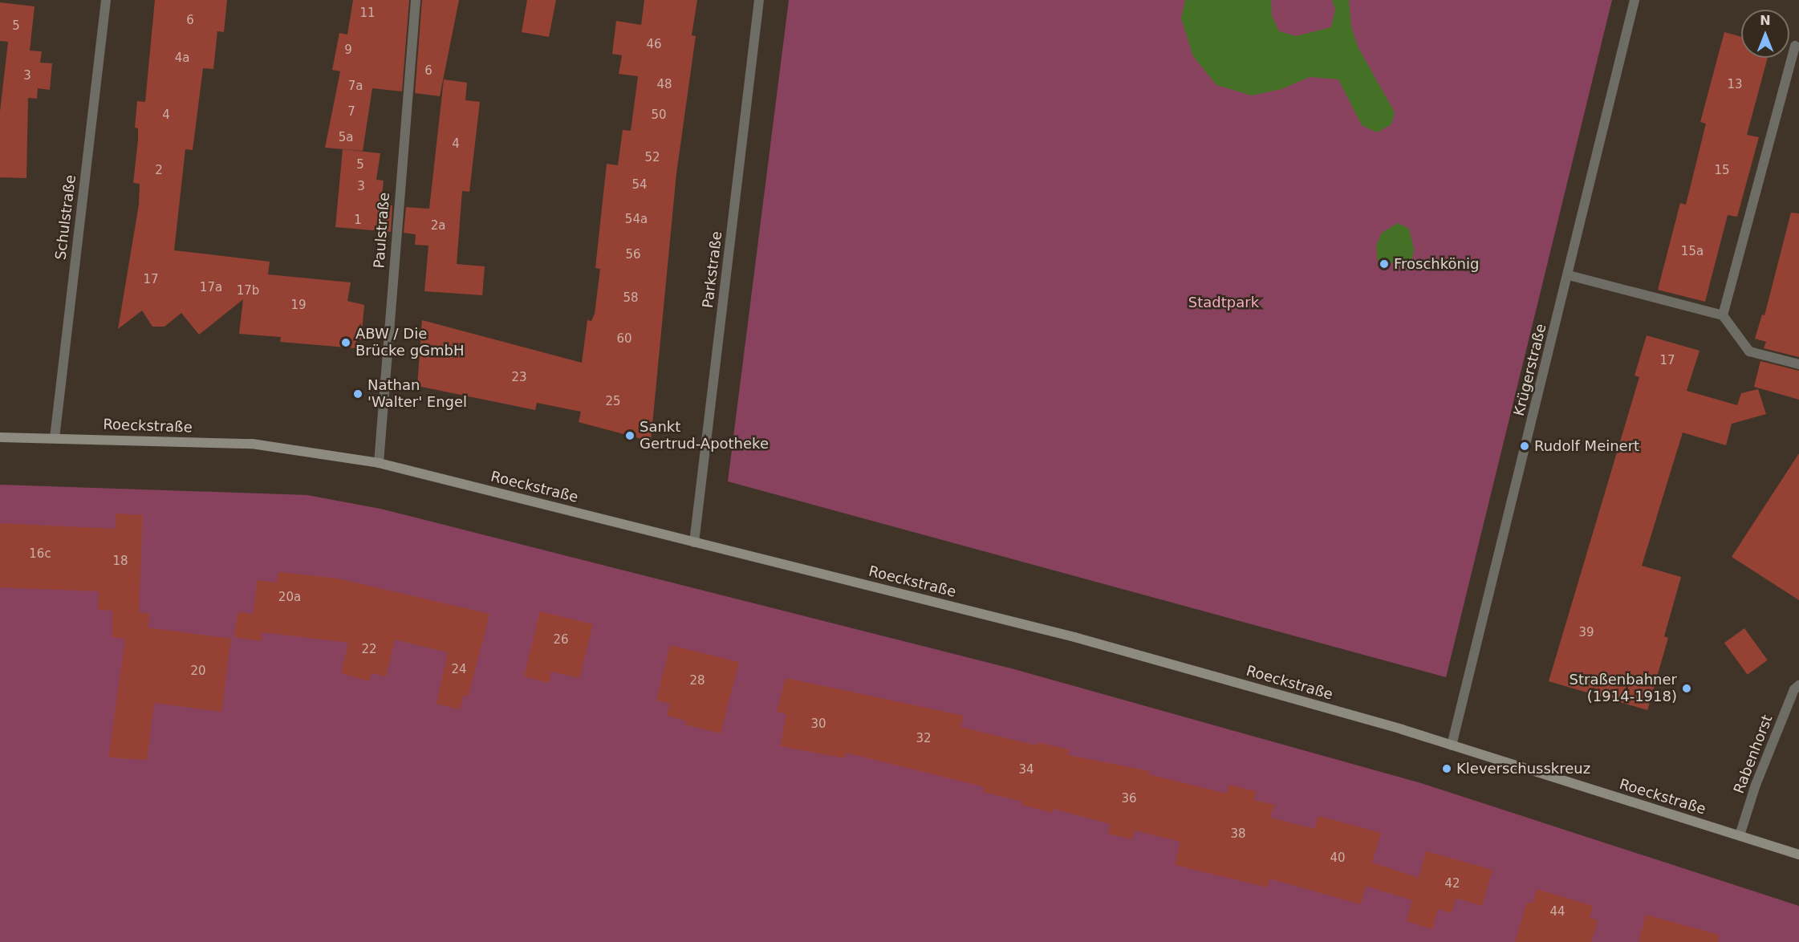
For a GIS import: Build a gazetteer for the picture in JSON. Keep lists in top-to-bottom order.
{
  "streets": {
    "main road": ["Roeckstraße"],
    "street": [
      "Schulstraße",
      "Paulstraße",
      "Parkstraße",
      "Krügerstraße",
      "Rabenhorst"
    ]
  },
  "crossings": [
    ["Schulstraße", "Roeckstraße"],
    ["Paulstraße", "Roeckstraße"],
    ["Parkstraße", "Roeckstraße"],
    ["Krügerstraße", "Roeckstraße"],
    ["Roeckstraße", "Rabenhorst"]
  ],
  "parks": ["Stadtpark"],
  "places": [
    "Froschkönig",
    "ABW / Die Brücke gGmbH",
    "Nathan 'Walter' Engel",
    "Sankt Gertrud-Apotheke",
    "Rudolf Meinert",
    "Straßenbahner (1914-1918)",
    "Kleverschusskreuz"
  ],
  "house_numbers": [
    "11",
    "6",
    "5",
    "46",
    "9",
    "4a",
    "6",
    "3",
    "48",
    "13",
    "7a",
    "7",
    "4",
    "50",
    "5a",
    "4",
    "52",
    "5",
    "2",
    "15",
    "54",
    "3",
    "54a",
    "1",
    "2a",
    "15a",
    "56",
    "17",
    "17a",
    "17b",
    "58",
    "19",
    "60",
    "17",
    "23",
    "25",
    "16c",
    "18",
    "20a",
    "39",
    "26",
    "22",
    "24",
    "20",
    "28",
    "30",
    "32",
    "34",
    "36",
    "38",
    "40",
    "42",
    "44"
  ],
  "north": "top"
}
